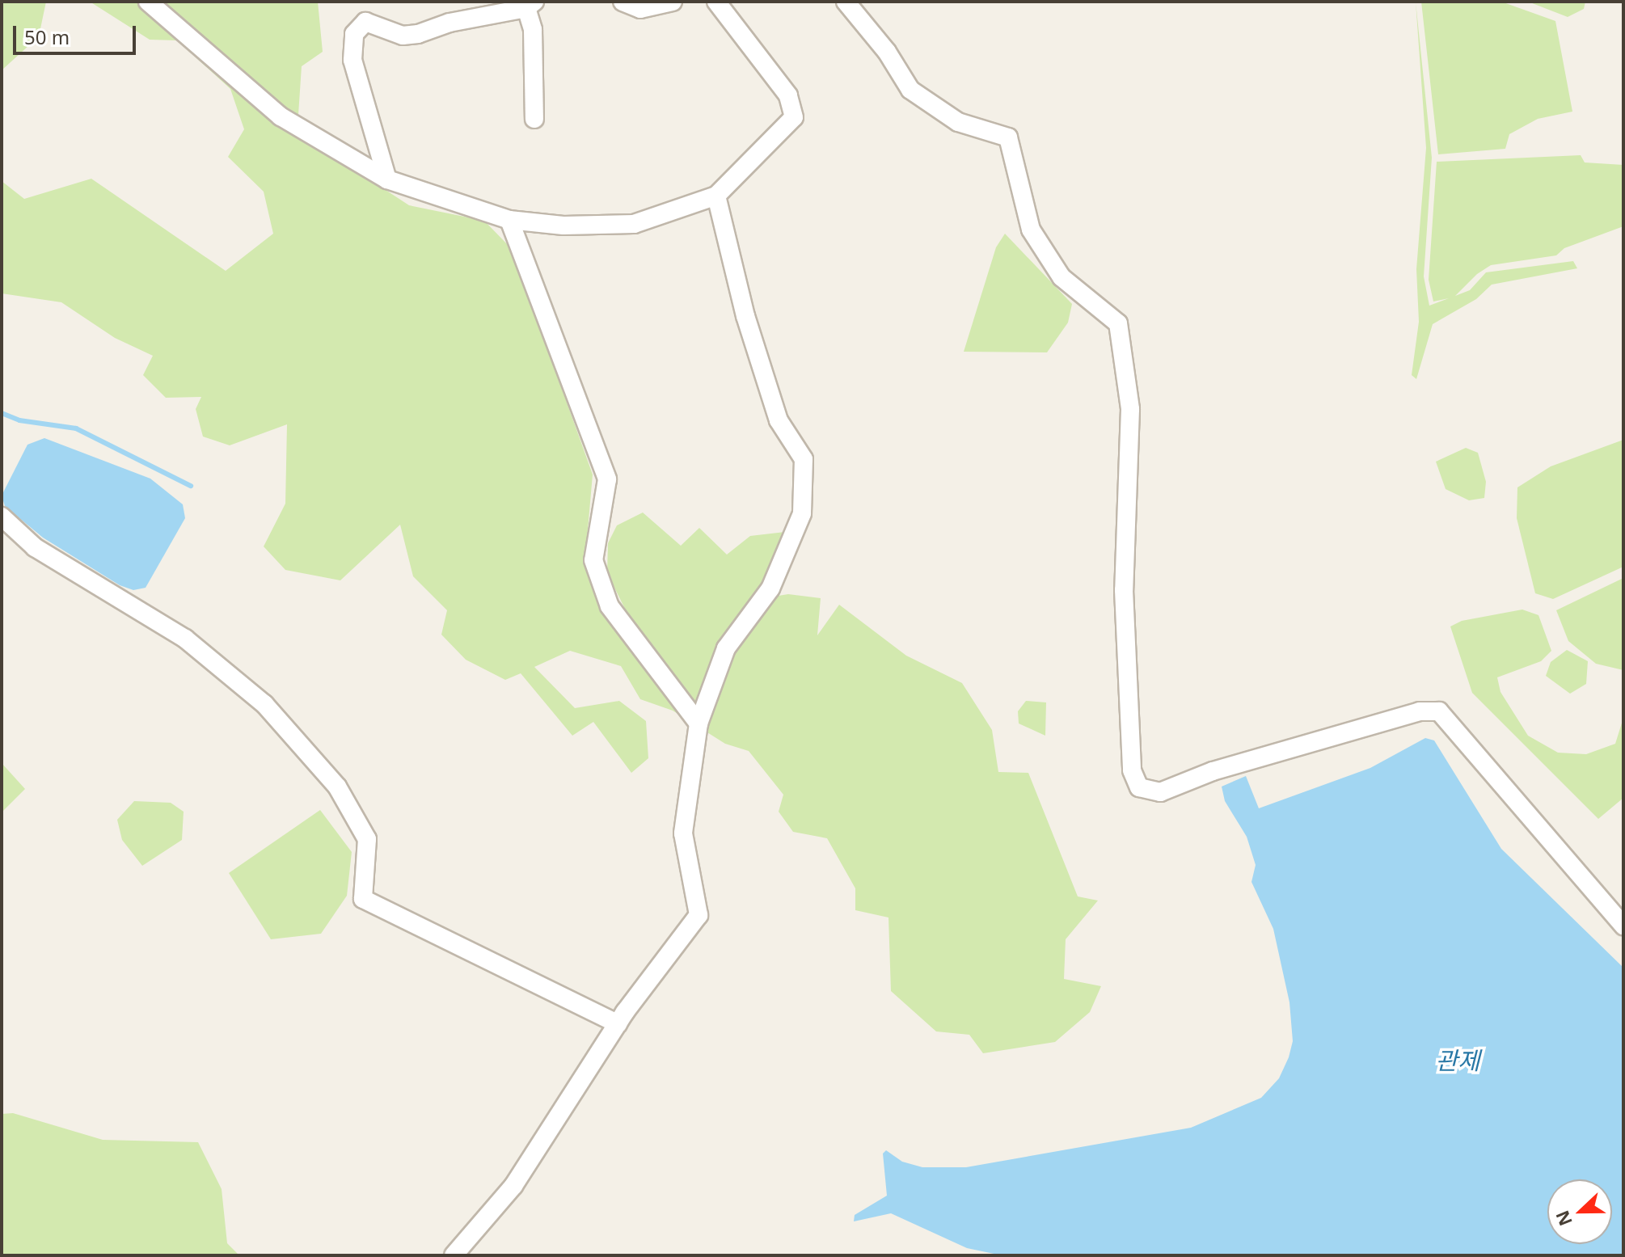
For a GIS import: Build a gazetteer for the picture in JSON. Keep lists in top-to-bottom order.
{
  "water": ["관제"],
  "scale_bar": "50 m",
  "north": "left"
}
